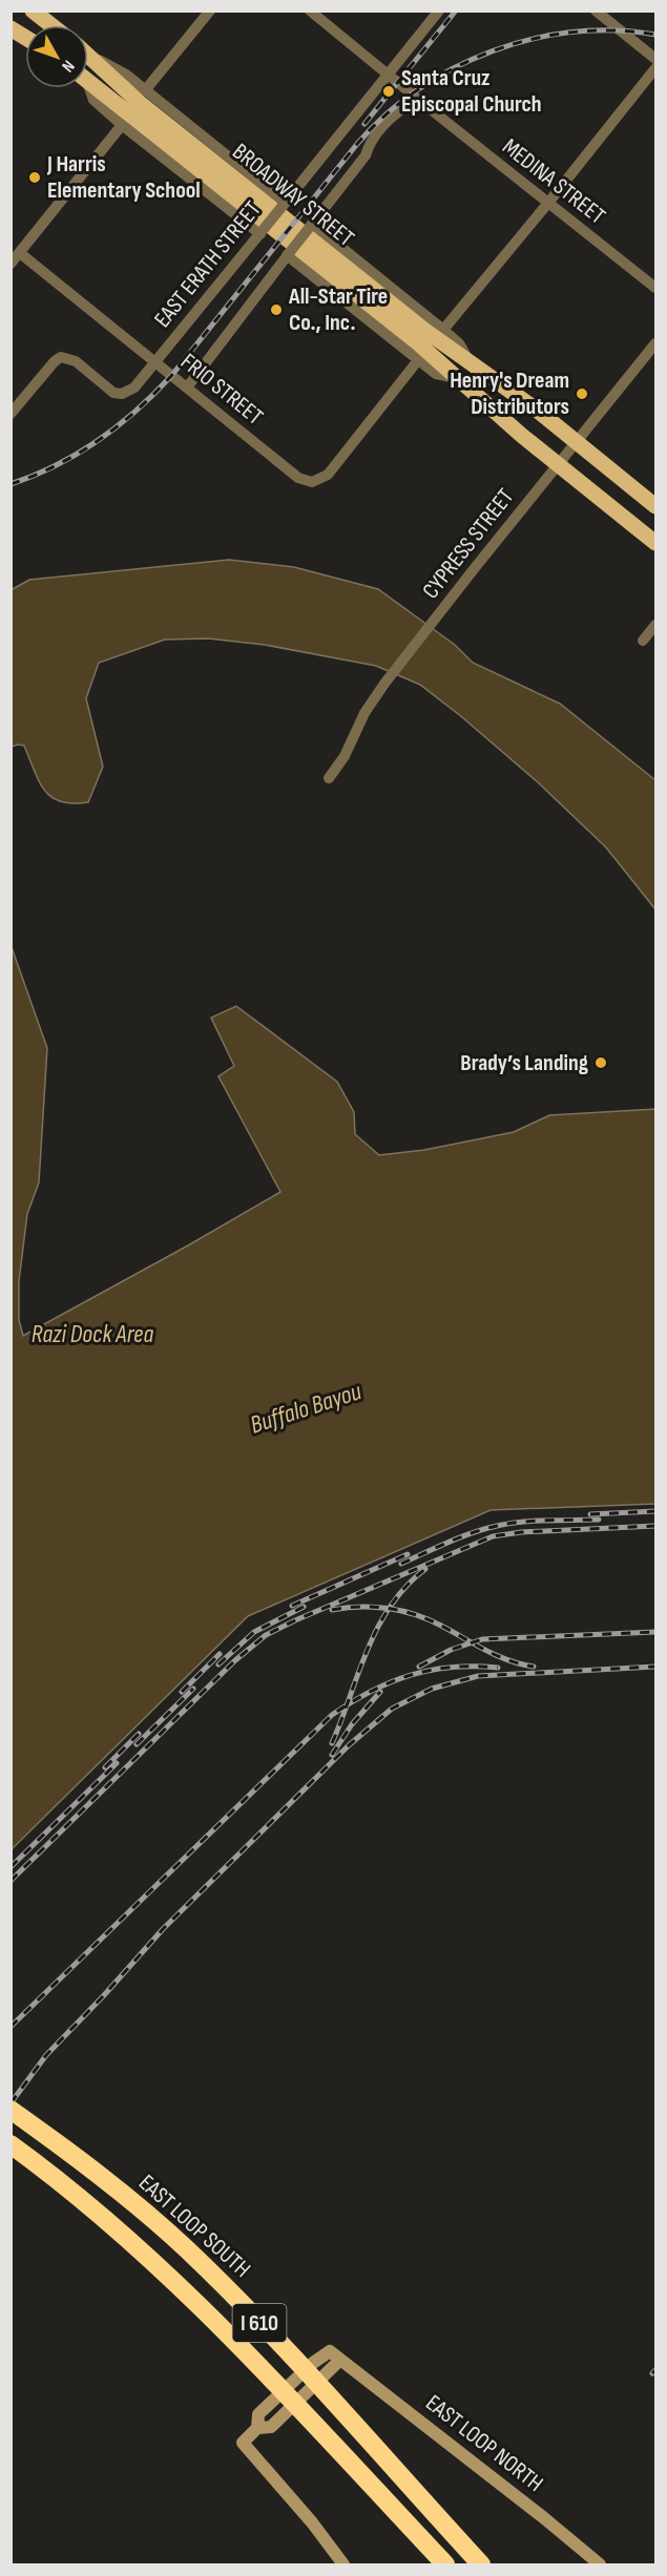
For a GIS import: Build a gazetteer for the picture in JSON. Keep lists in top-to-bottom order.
{
  "streets": {
    "highway": ["EAST LOOP SOUTH", "I 610"],
    "main road": ["BROADWAY STREET", "EAST LOOP NORTH"],
    "street": [
      "MEDINA STREET",
      "EAST ERATH STREET",
      "FRIO STREET",
      "CYPRESS STREET"
    ]
  },
  "crossings": [
    ["MEDINA STREET", "EAST ERATH STREET"],
    ["BROADWAY STREET", "EAST ERATH STREET"],
    ["BROADWAY STREET", "FRIO STREET"],
    ["BROADWAY STREET", "CYPRESS STREET"],
    ["EAST ERATH STREET", "FRIO STREET"]
  ],
  "water": ["Razi Dock Area", "Buffalo Bayou"],
  "places": [
    "Santa Cruz Episcopal Church",
    "J Harris Elementary School",
    "All-Star Tire Co., Inc.",
    "Henry's Dream Distributors",
    "Brady’s Landing"
  ],
  "north": "bottom right"
}
